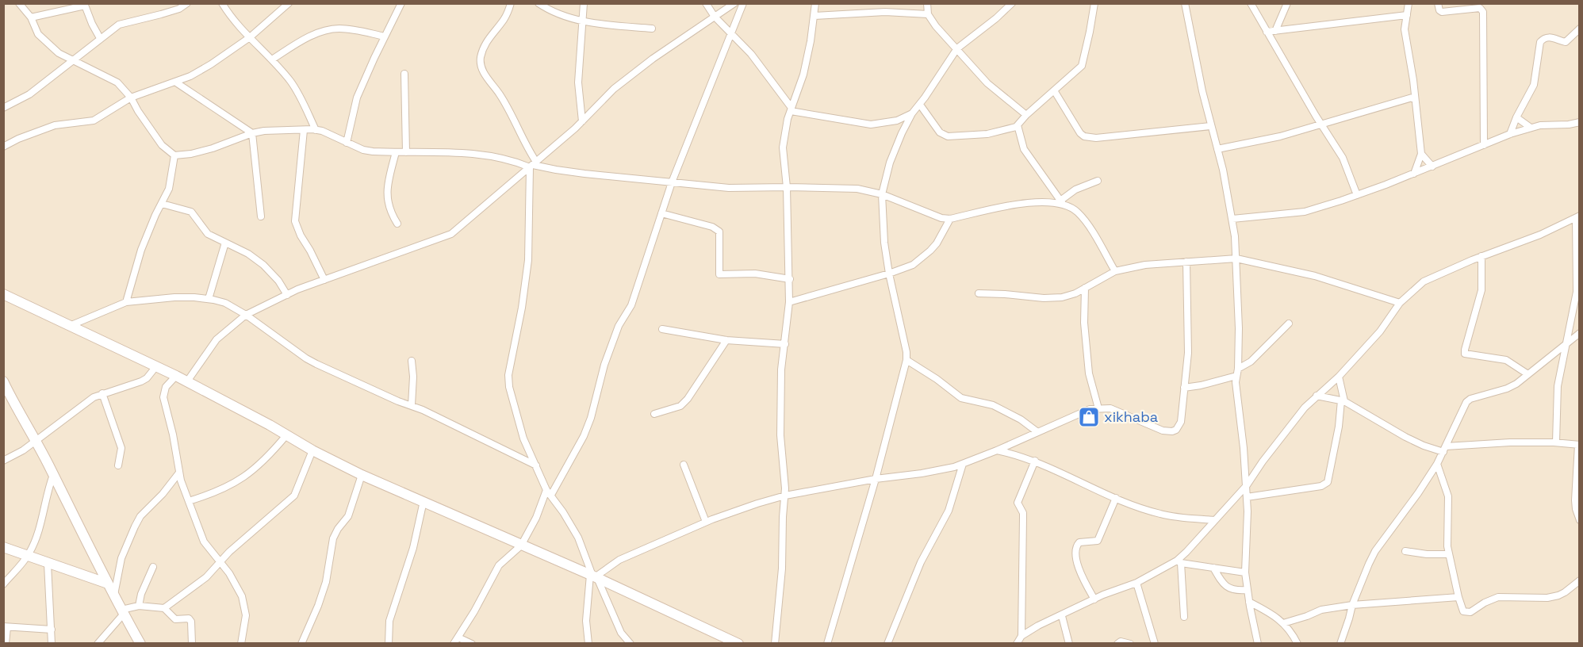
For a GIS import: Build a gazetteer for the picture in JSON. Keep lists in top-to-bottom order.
{
  "places": {
    "shop": ["xikhaba"]
  }
}
